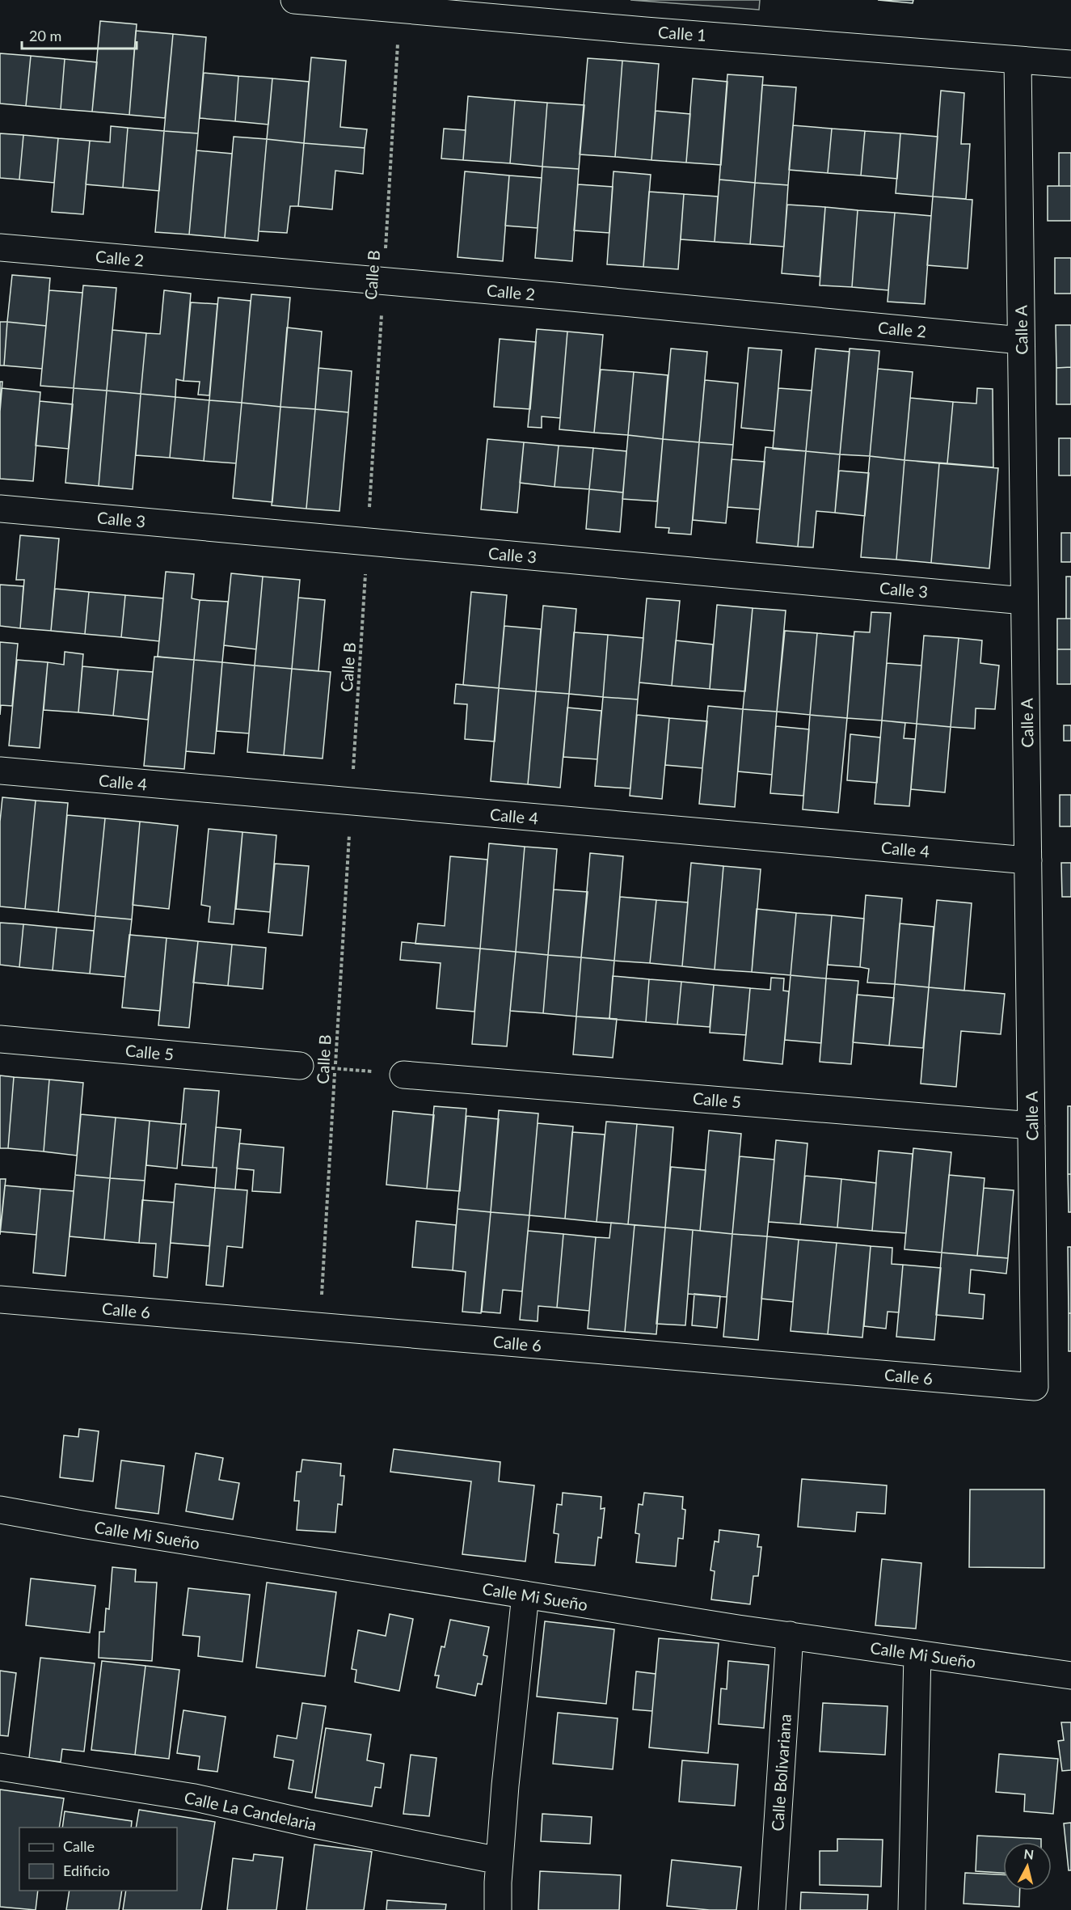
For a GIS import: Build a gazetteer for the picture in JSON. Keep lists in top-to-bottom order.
{
  "streets": {
    "street": [
      "Calle 1",
      "Calle 2",
      "Calle A",
      "Calle 3",
      "Calle 4",
      "Calle 5",
      "Calle 6",
      "Calle Mi Sueño",
      "Calle Bolivariana",
      "Calle La Candelaria"
    ],
    "path": ["Calle B"]
  },
  "crossings": [
    ["Calle 1", "Calle B"],
    ["Calle 1", "Calle A"],
    ["Calle 2", "Calle B"],
    ["Calle 2", "Calle A"],
    ["Calle B", "Calle 3"],
    ["Calle B", "Calle 4"],
    ["Calle B", "Calle 6"],
    ["Calle A", "Calle 3"],
    ["Calle A", "Calle 4"],
    ["Calle A", "Calle 5"],
    ["Calle A", "Calle 6"],
    ["Calle Mi Sueño", "Calle Bolivariana"]
  ],
  "legend": ["Calle", "Edificio"],
  "scale_bar": "20 m",
  "north": "top"
}
